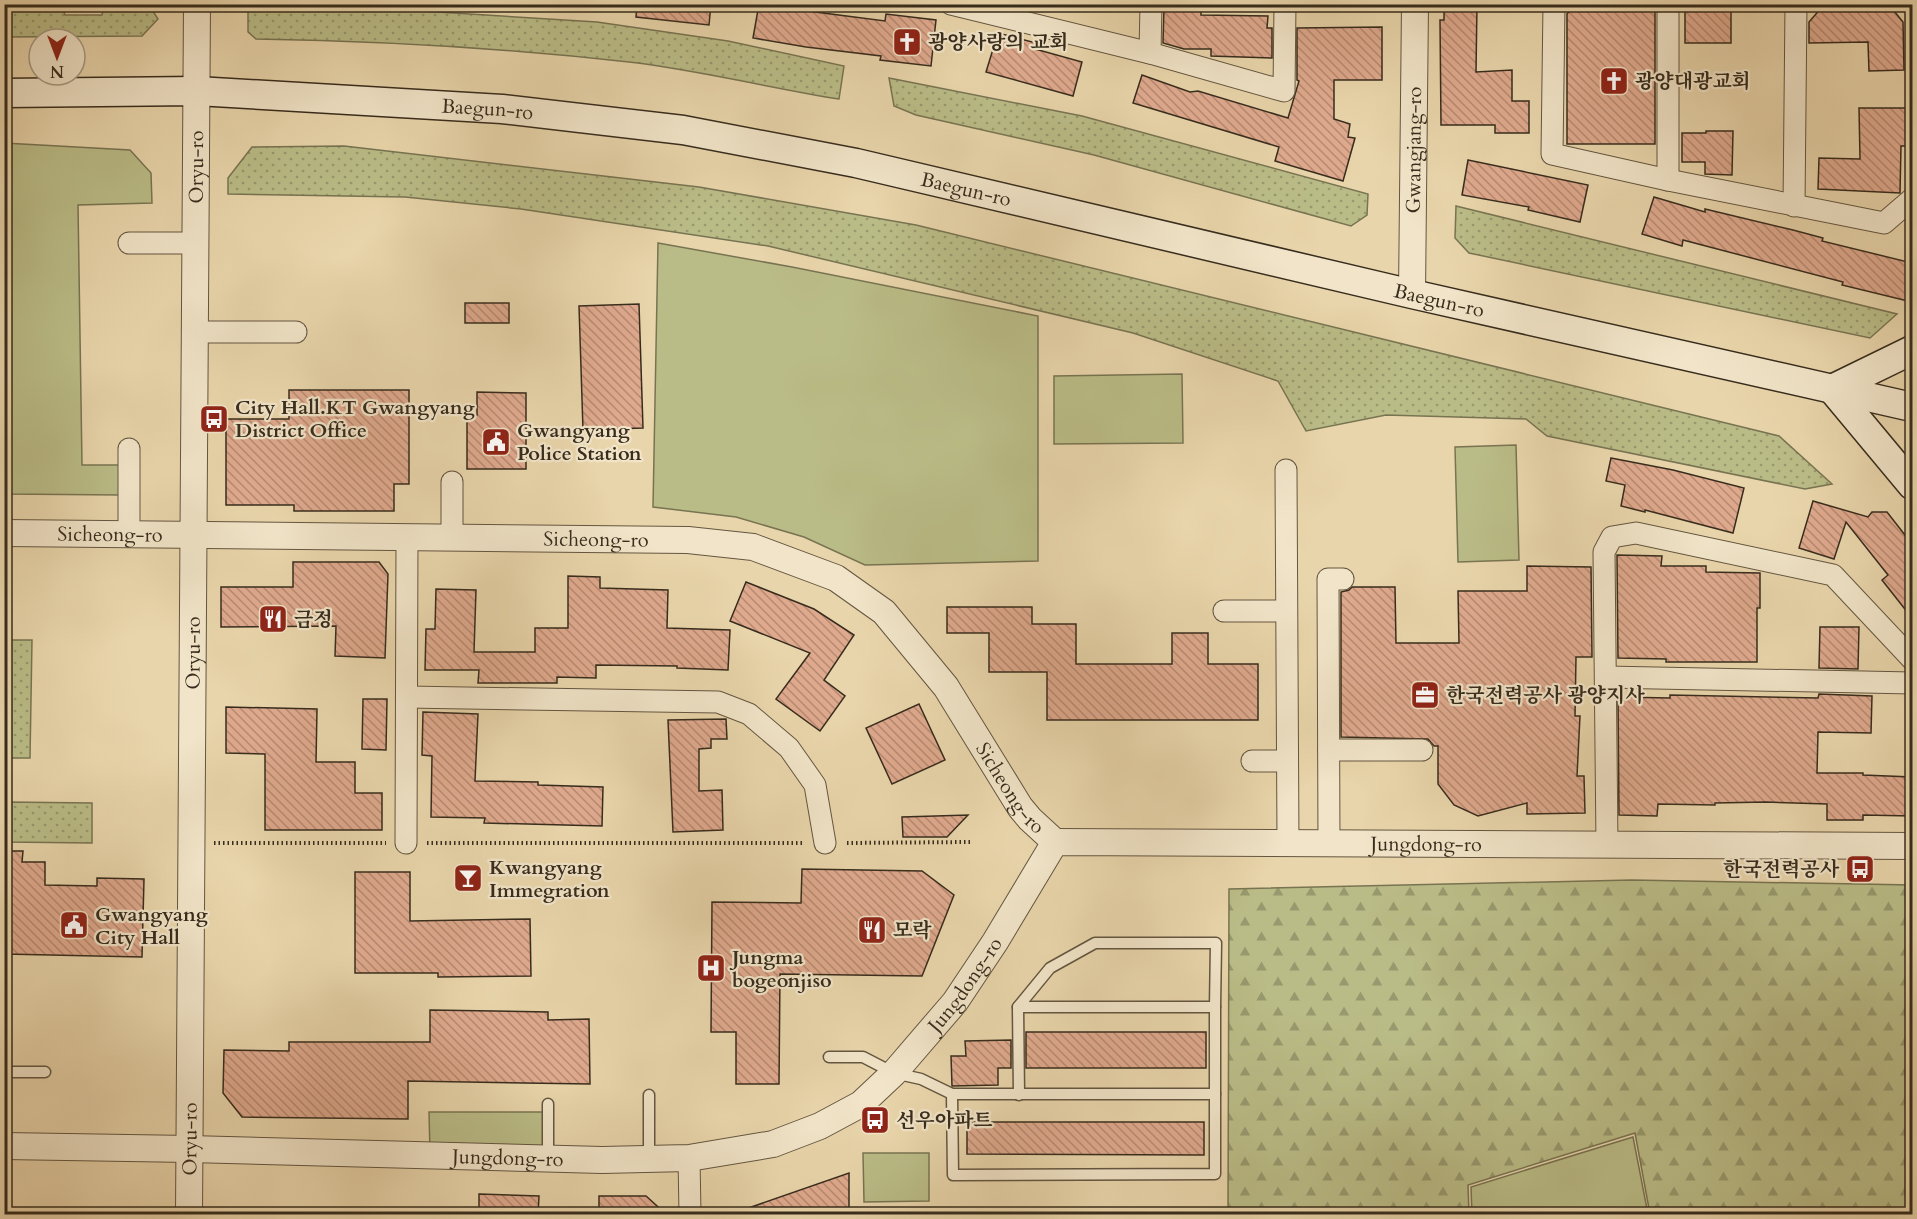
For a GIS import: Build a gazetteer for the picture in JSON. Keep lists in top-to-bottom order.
{
  "streets": {
    "main road": ["Baegun-ro"],
    "street": [
      "Gwangjang-ro",
      "Oryu-ro",
      "Sicheong-ro",
      "Jungdong-ro"
    ]
  },
  "crossings": [
    ["Baegun-ro", "Gwangjang-ro"],
    ["Baegun-ro", "Oryu-ro"],
    ["Oryu-ro", "Sicheong-ro"],
    ["Oryu-ro", "Jungdong-ro"],
    ["Sicheong-ro", "Jungdong-ro"]
  ],
  "places": {
    "church": ["광양사랑의 교회", "광양대광교회"],
    "bus stop": ["City Hall.KT Gwangyang District Office", "한국전력공사", "선우아파트"],
    "public building": ["Gwangyang Police Station", "Gwangyang City Hall"],
    "restaurant": ["금정", "모락"],
    "office": ["한국전력공사 광양지사"],
    "bar": ["Kwangyang Immegration"],
    "hospital": ["Jungma bogeonjiso"]
  },
  "north": "bottom"
}
